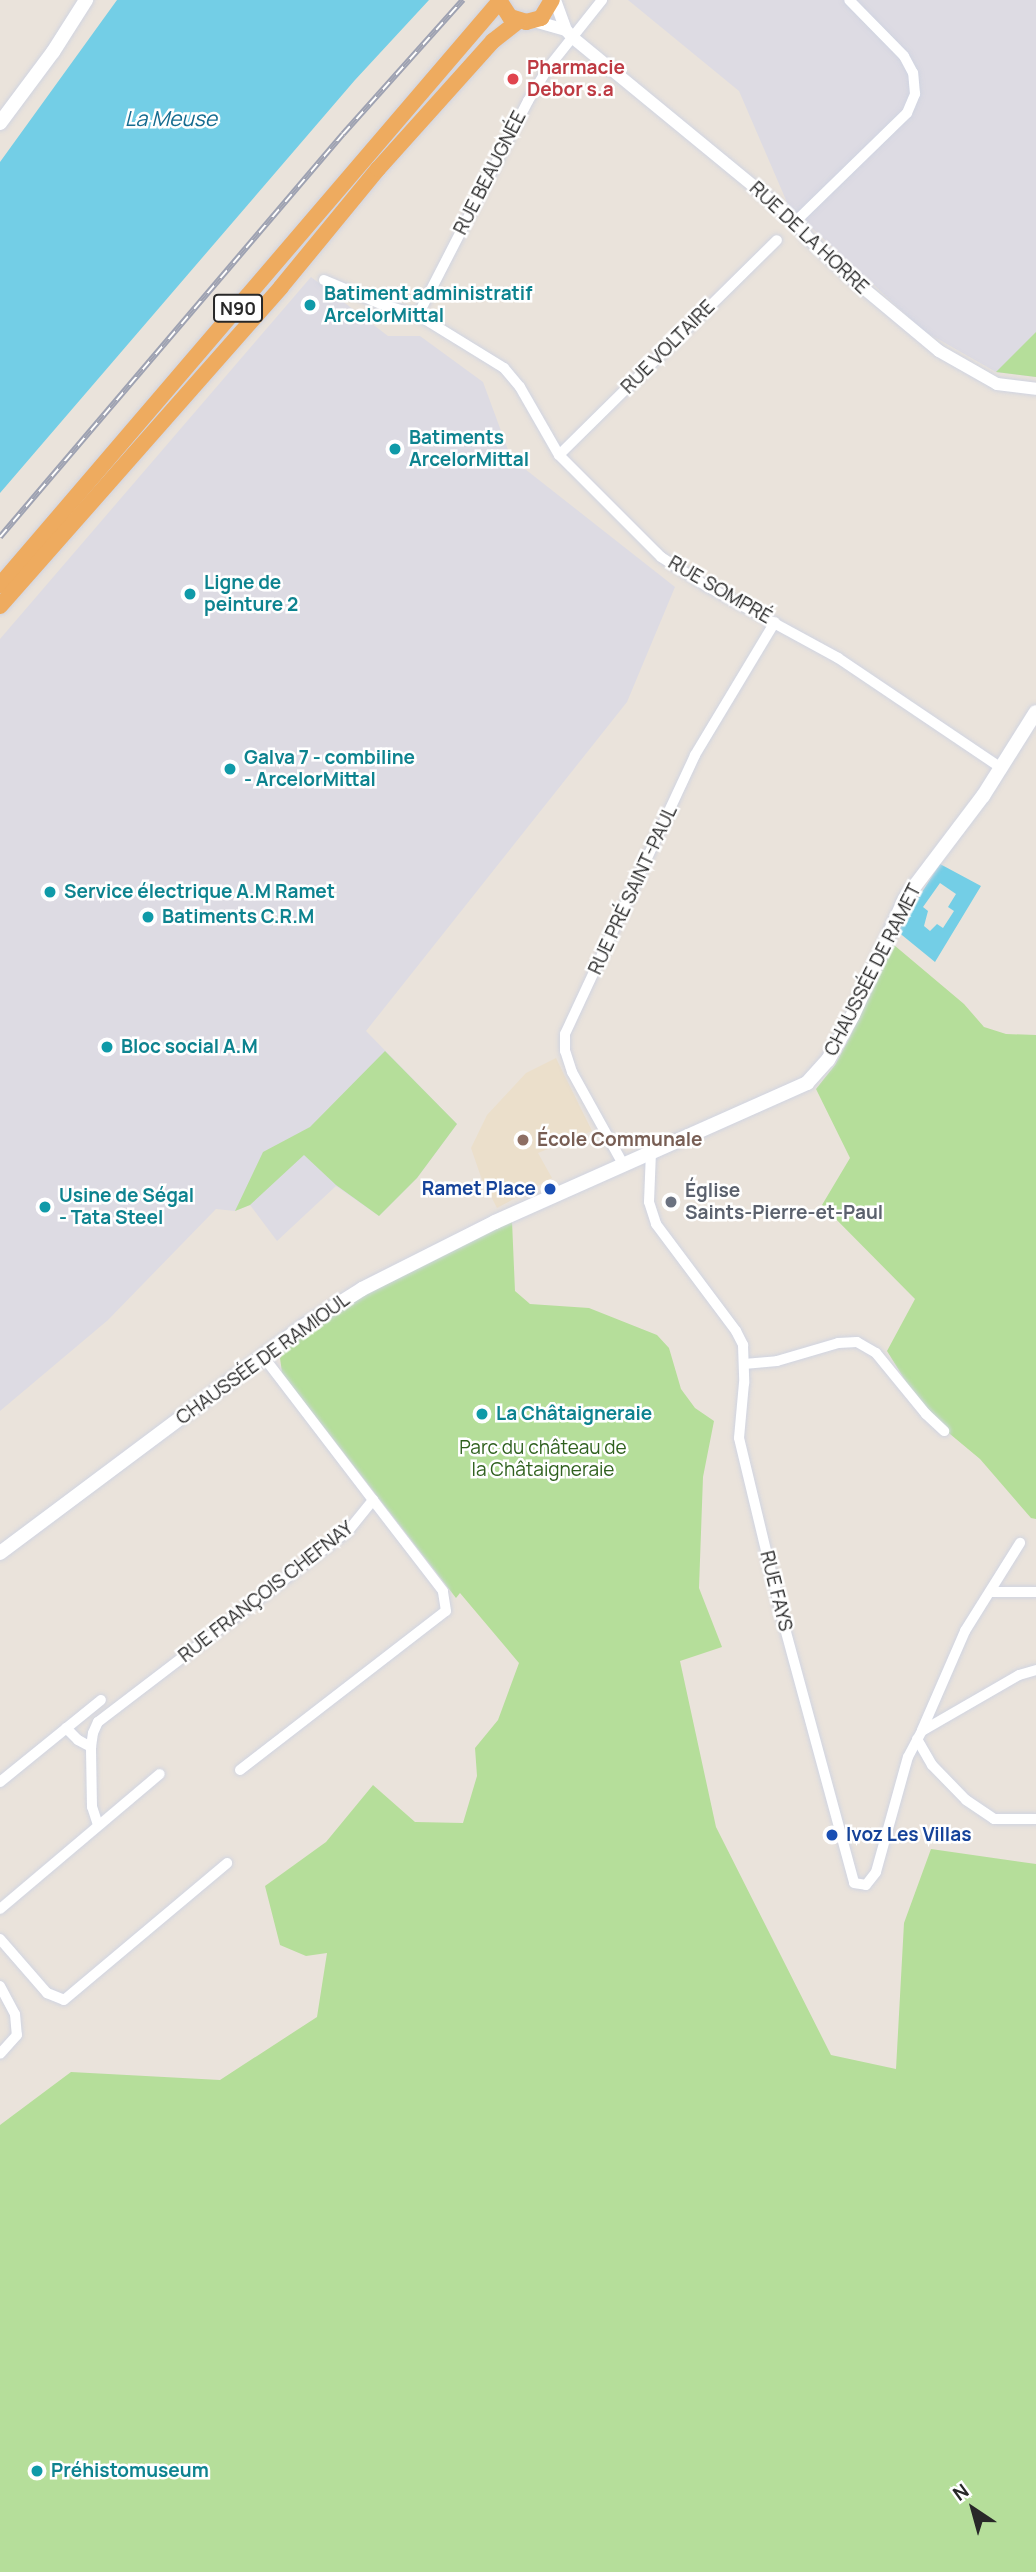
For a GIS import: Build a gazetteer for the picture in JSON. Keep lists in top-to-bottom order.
{
  "streets": {
    "highway": ["N90"],
    "main road": ["CHAUSSÉE DE RAMET", "CHAUSSÉE DE RAMIOUL"],
    "street": [
      "RUE BEAUGNÉE",
      "RUE DE LA HORRE",
      "RUE VOLTAIRE",
      "RUE SOMPRÉ",
      "RUE PRÉ SAINT-PAUL",
      "RUE FAYS",
      "RUE FRANÇOIS CHEFNAY"
    ]
  },
  "crossings": [
    ["RUE BEAUGNÉE", "RUE DE LA HORRE"],
    ["RUE BEAUGNÉE", "RUE SOMPRÉ"],
    ["RUE VOLTAIRE", "RUE SOMPRÉ"],
    ["RUE SOMPRÉ", "RUE PRÉ SAINT-PAUL"],
    ["RUE SOMPRÉ", "CHAUSSÉE DE RAMET"],
    ["RUE PRÉ SAINT-PAUL", "CHAUSSÉE DE RAMIOUL"],
    ["CHAUSSÉE DE RAMET", "RUE FAYS"]
  ],
  "water": ["La Meuse"],
  "parks": ["Parc du château de la Châtaigneraie"],
  "places": [
    "Pharmacie Debor s.a",
    "Batiment administratif ArcelorMittal",
    "Batiments ArcelorMittal",
    "Ligne de peinture 2",
    "Galva 7 - combiline - ArcelorMittal",
    "Service électrique A.M Ramet",
    "Batiments C.R.M",
    "Bloc social A.M",
    "École Communale",
    "Ramet Place",
    "Église Saints-Pierre-et-Paul",
    "Usine de Ségal - Tata Steel",
    "La Châtaigneraie",
    "Ivoz Les Villas",
    "Préhistomuseum"
  ],
  "north": "top left"
}
